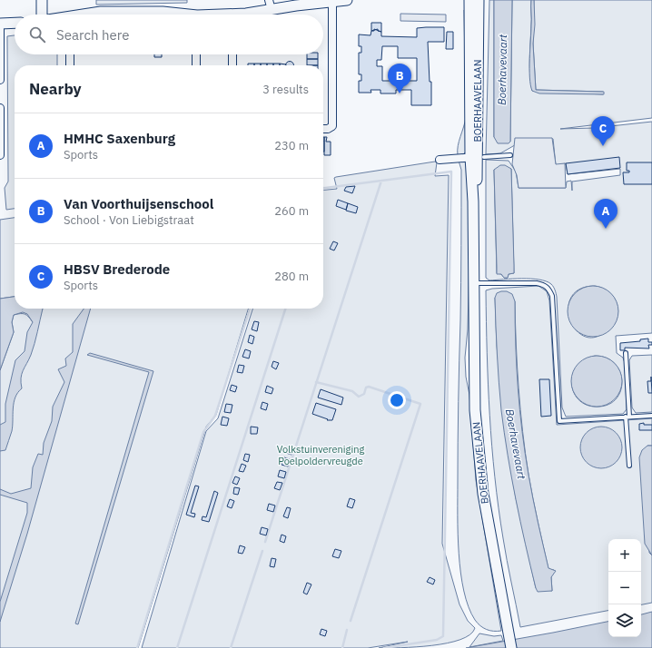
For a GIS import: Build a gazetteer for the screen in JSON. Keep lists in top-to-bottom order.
{
  "streets": {
    "main road": ["BOERHAAVELAAN"]
  },
  "water": ["Boerhavevaart"],
  "parks": ["Volkstuinvereniging Poelpoldervreugde"],
  "page": {
    "search": "Search here",
    "pins": ["B", "C", "A"],
    "heading": ["Nearby", "3 results"],
    "list": [
      {
        "mark": "A",
        "name": "HMHC Saxenburg",
        "note": "Sports",
        "value": "230 m"
      },
      {
        "mark": "B",
        "name": "Van Voorthuijsenschool",
        "note": "School · Von Liebigstraat",
        "value": "260 m"
      },
      {
        "mark": "C",
        "name": "HBSV Brederode",
        "note": "Sports",
        "value": "280 m"
      }
    ],
    "map_buttons": ["+", "−"]
  }
}
